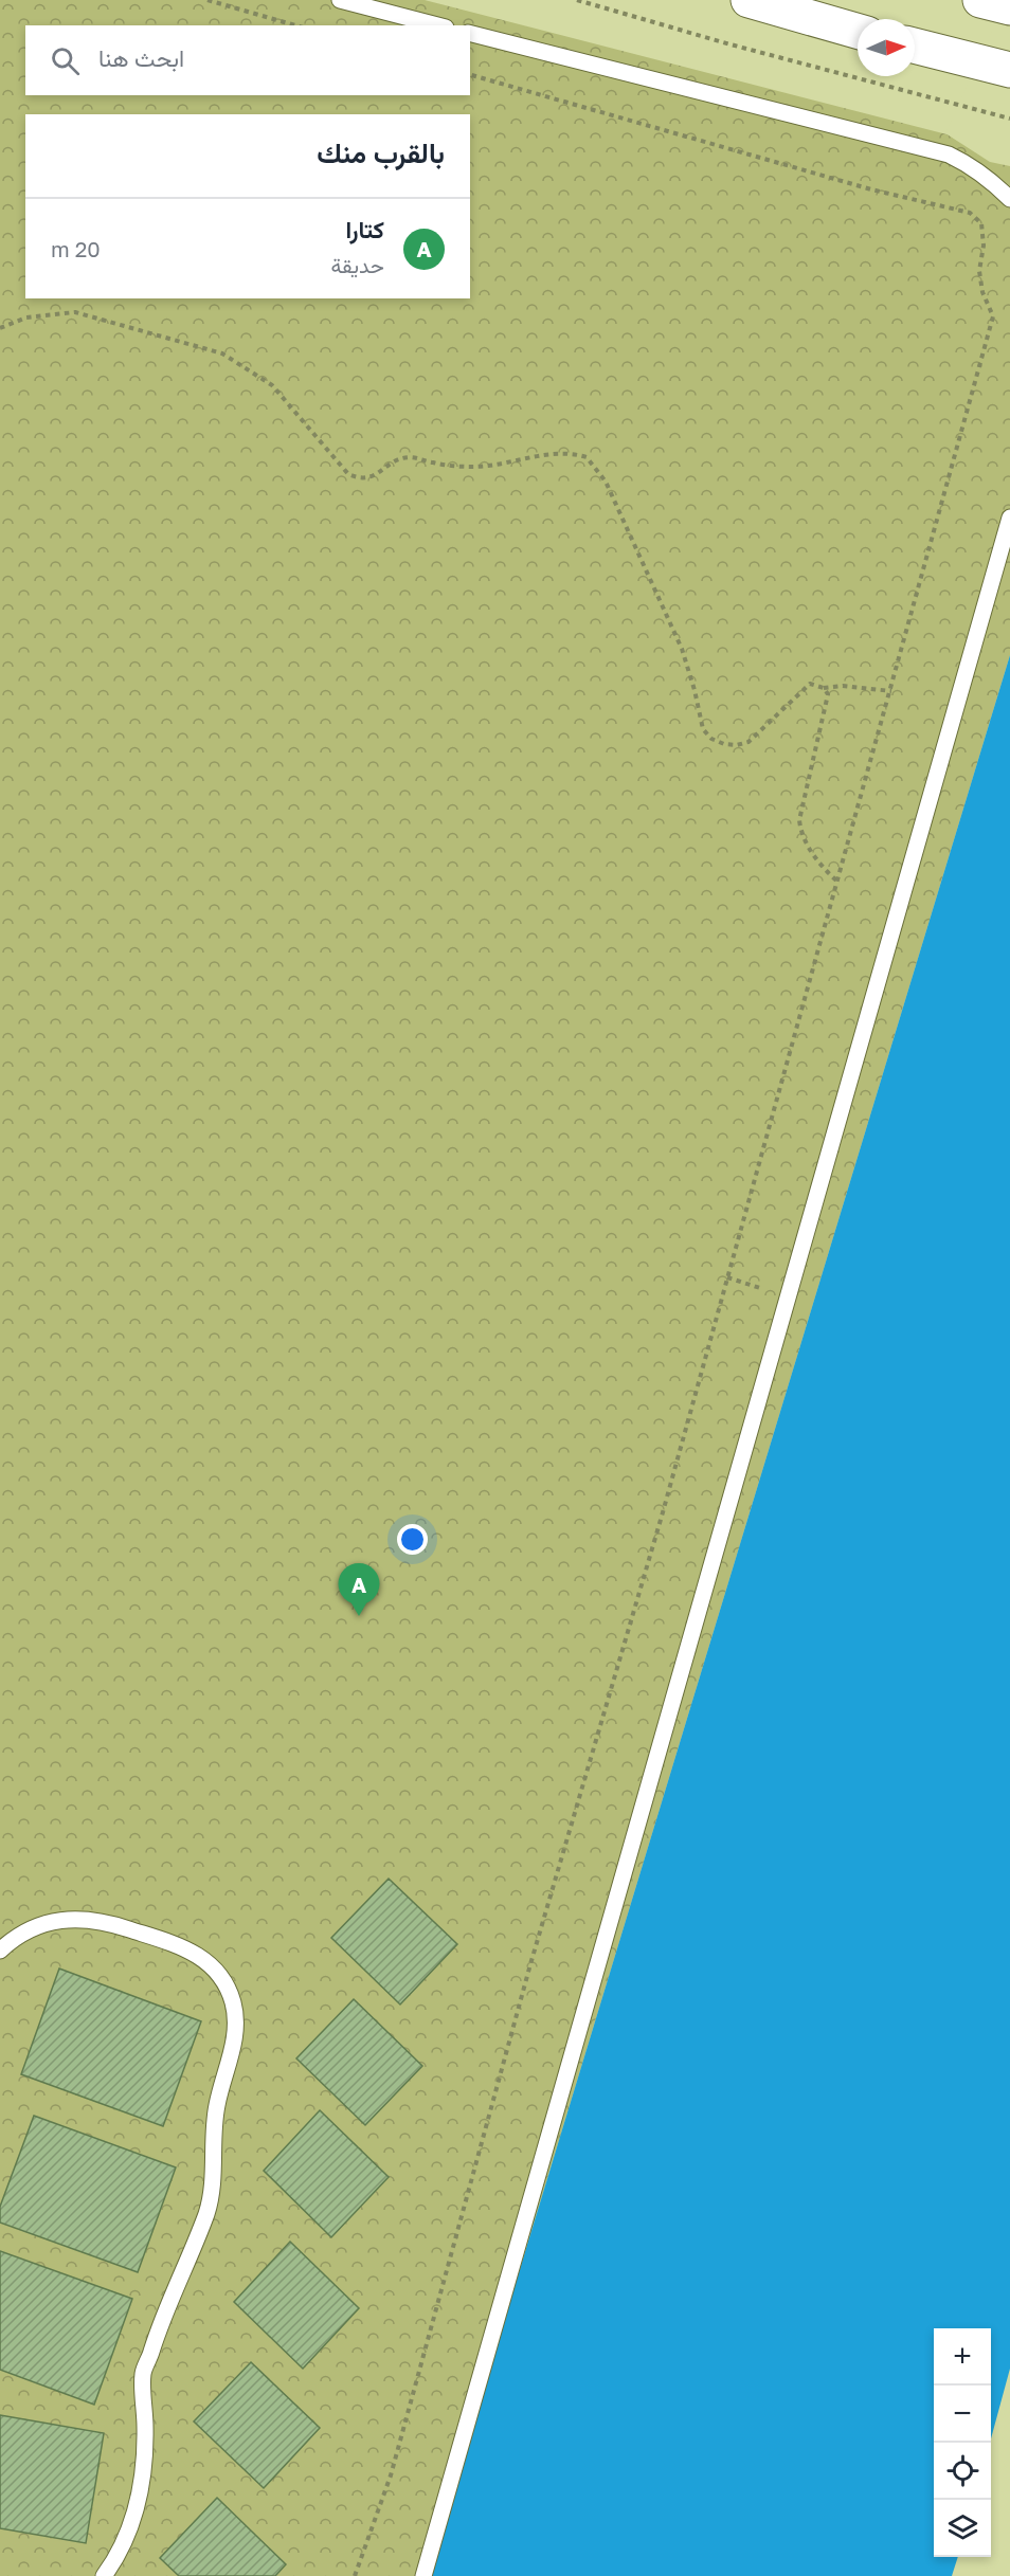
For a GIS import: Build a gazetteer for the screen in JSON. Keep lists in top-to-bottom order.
{
  "north": "right",
  "page": {
    "search": "ابحث هنا",
    "heading": "بالقرب منك",
    "list": [
      {
        "mark": "A",
        "name": "كتارا",
        "note": "حديقة",
        "value": "20 m"
      }
    ],
    "pins": "A",
    "map_buttons": ["+", "−"]
  }
}
